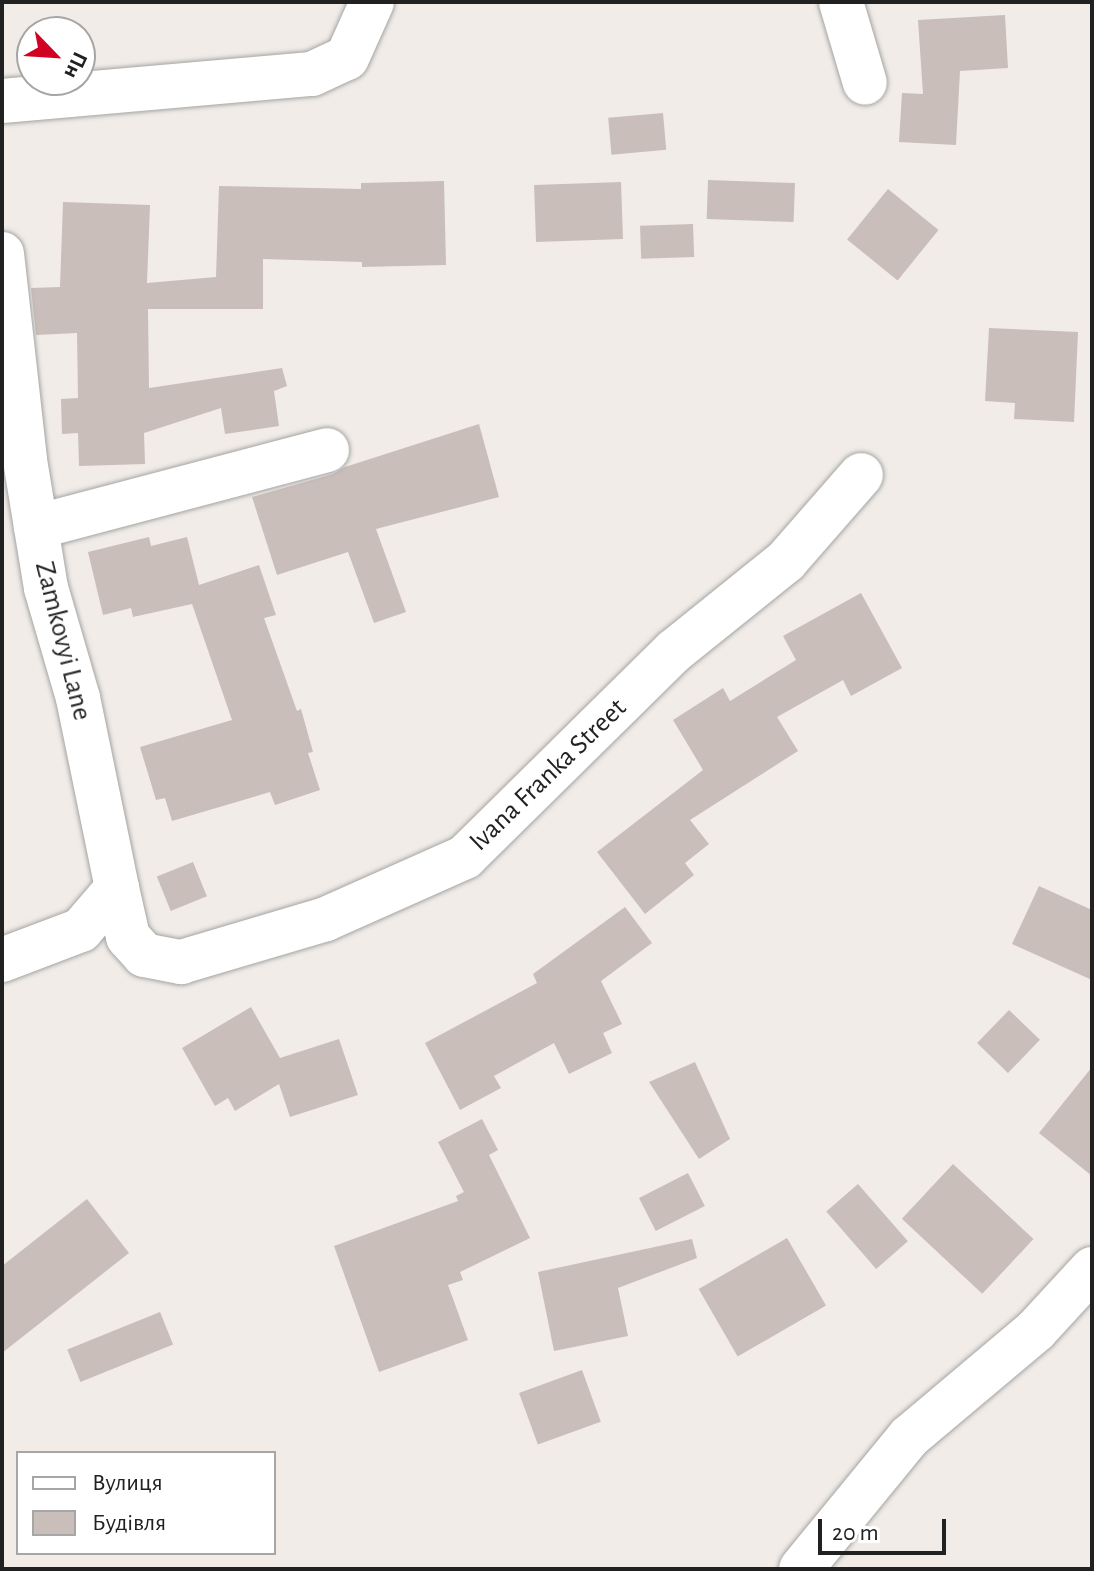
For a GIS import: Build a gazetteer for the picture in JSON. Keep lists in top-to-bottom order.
{
  "streets": {
    "street": ["Zamkovyi Lane", "Ivana Franka Street"]
  },
  "crossings": [
    ["Zamkovyi Lane", "Ivana Franka Street"]
  ],
  "legend": ["Вулиця", "Будівля"],
  "scale_bar": "20 m",
  "north": "bottom right"
}
